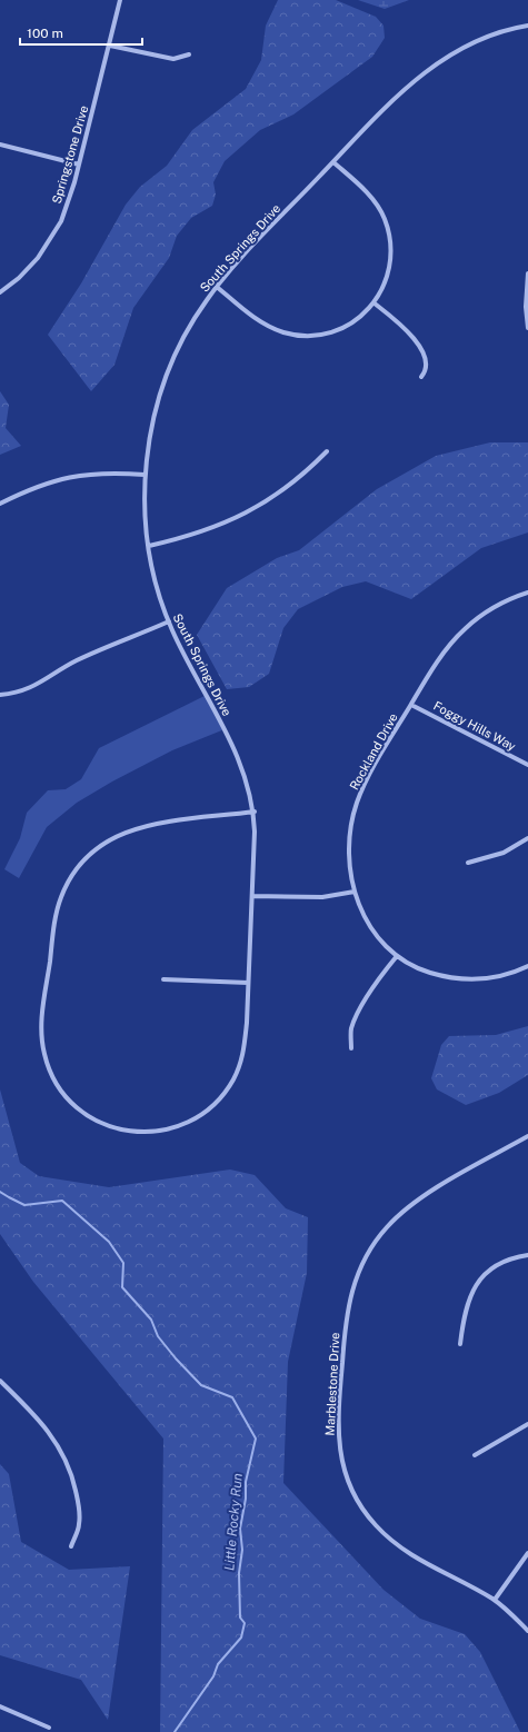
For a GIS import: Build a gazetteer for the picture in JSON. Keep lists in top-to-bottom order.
{
  "streets": {
    "street": [
      "Springstone Drive",
      "South Springs Drive",
      "Foggy Hills Way",
      "Rockland Drive",
      "Marblestone Drive"
    ]
  },
  "crossings": [
    ["Foggy Hills Way", "Rockland Drive"]
  ],
  "water": ["Little Rocky Run"],
  "scale_bar": "100 m"
}
